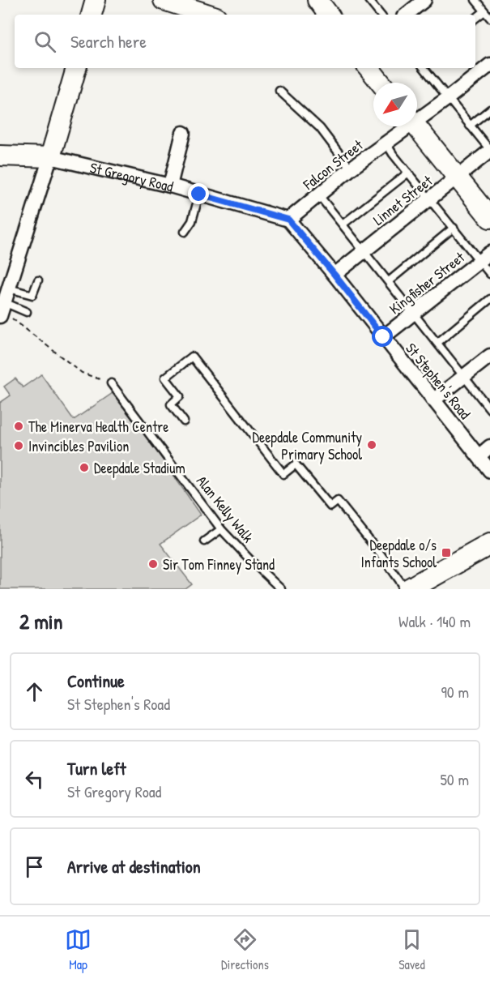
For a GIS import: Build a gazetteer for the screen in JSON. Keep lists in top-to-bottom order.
{
  "streets": {
    "street": [
      "Falcon Street",
      "St Gregory Road",
      "Linnet Street",
      "Kingfisher Street",
      "St Stephen's Road"
    ],
    "lane": ["Alan Kelly Walk"]
  },
  "crossings": [
    ["Falcon Street", "St Gregory Road"],
    ["Falcon Street", "St Stephen's Road"],
    ["St Gregory Road", "St Stephen's Road"],
    ["Linnet Street", "St Stephen's Road"],
    ["Kingfisher Street", "St Stephen's Road"]
  ],
  "places": {
    "other": [
      "The Minerva Health Centre",
      "Deepdale Community Primary School",
      "Invincibles Pavilion",
      "Deepdale Stadium",
      "Sir Tom Finney Stand"
    ],
    "transit": ["Deepdale o/s Infants School"]
  },
  "north": "bottom left",
  "page": {
    "search": "Search here",
    "heading": ["2 min", "Walk · 140 m"],
    "list": [
      ["Continue", "St Stephen's Road", "90 m"],
      ["Turn left", "St Gregory Road", "50 m"],
      "Arrive at destination"
    ],
    "nav": ["Map", "Directions", "Saved"]
  }
}
